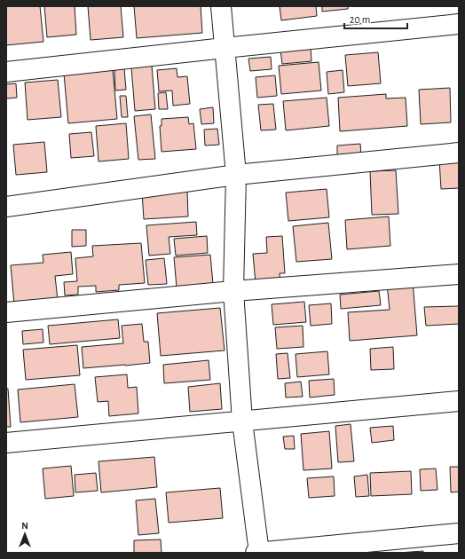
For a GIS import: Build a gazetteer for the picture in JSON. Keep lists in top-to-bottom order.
{
  "scale_bar": "20 m",
  "north": "top"
}
